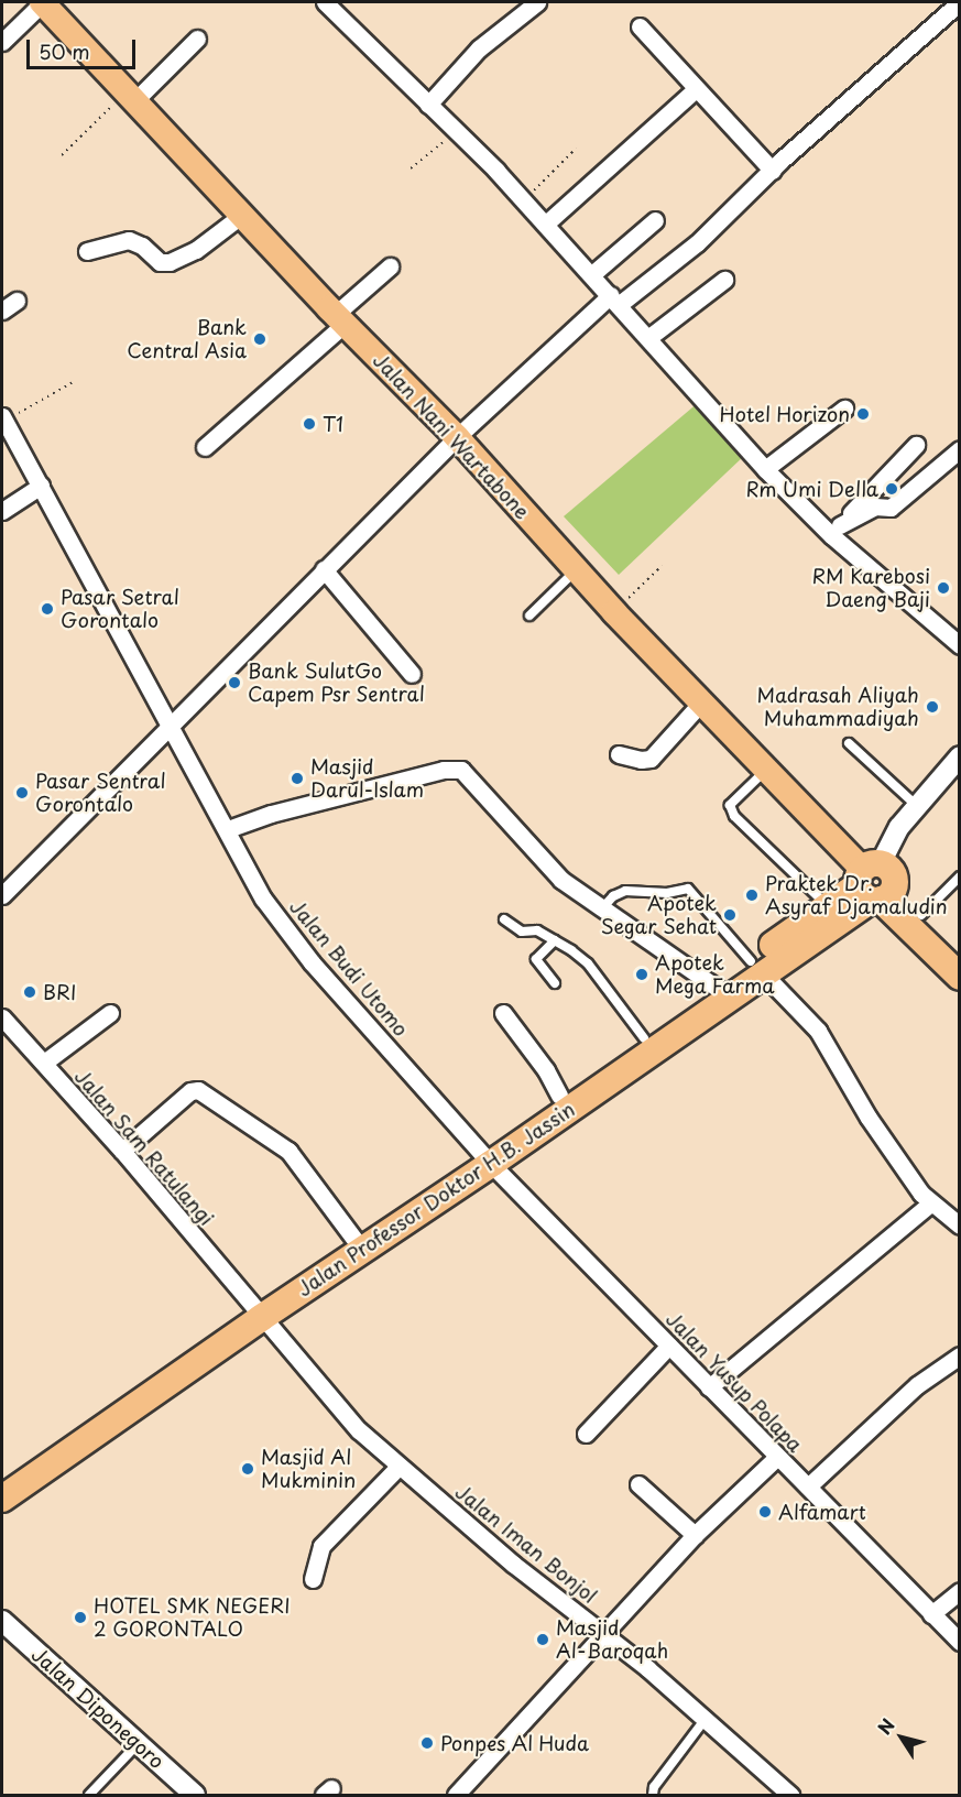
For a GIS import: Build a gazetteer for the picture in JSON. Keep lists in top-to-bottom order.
{
  "streets": {
    "highway": ["Jalan Nani Wartabone", "Jalan Professor Doktor H.B. Jassin"],
    "street": [
      "Jalan Budi Utomo",
      "Jalan Sam Ratulangi",
      "Jalan Yusup Polapa",
      "Jalan Iman Bonjol",
      "Jalan Diponegoro"
    ]
  },
  "crossings": [
    ["Jalan Nani Wartabone", "Jalan Professor Doktor H.B. Jassin"],
    ["Jalan Budi Utomo", "Jalan Professor Doktor H.B. Jassin"],
    ["Jalan Budi Utomo", "Jalan Yusup Polapa"],
    ["Jalan Sam Ratulangi", "Jalan Professor Doktor H.B. Jassin"],
    ["Jalan Sam Ratulangi", "Jalan Iman Bonjol"],
    ["Jalan Professor Doktor H.B. Jassin", "Jalan Yusup Polapa"],
    ["Jalan Professor Doktor H.B. Jassin", "Jalan Iman Bonjol"]
  ],
  "places": [
    "Bank Central Asia",
    "Hotel Horizon",
    "T1",
    "Rm Umi Della",
    "RM Karebosi Daeng Baji",
    "Pasar Setral Gorontalo",
    "Bank SulutGo Capem Psr Sentral",
    "Madrasah Aliyah Muhammadiyah",
    "Masjid Darul-Islam",
    "Pasar Sentral Gorontalo",
    "Praktek Dr. Asyraf Djamaludin",
    "Apotek Segar Sehat",
    "Apotek Mega Farma",
    "BRI",
    "Masjid Al Mukminin",
    "Alfamart",
    "HOTEL SMK NEGERI 2 GORONTALO",
    "Masjid Al-Baroqah",
    "Ponpes Al Huda"
  ],
  "scale_bar": "50 m",
  "north": "top left"
}
